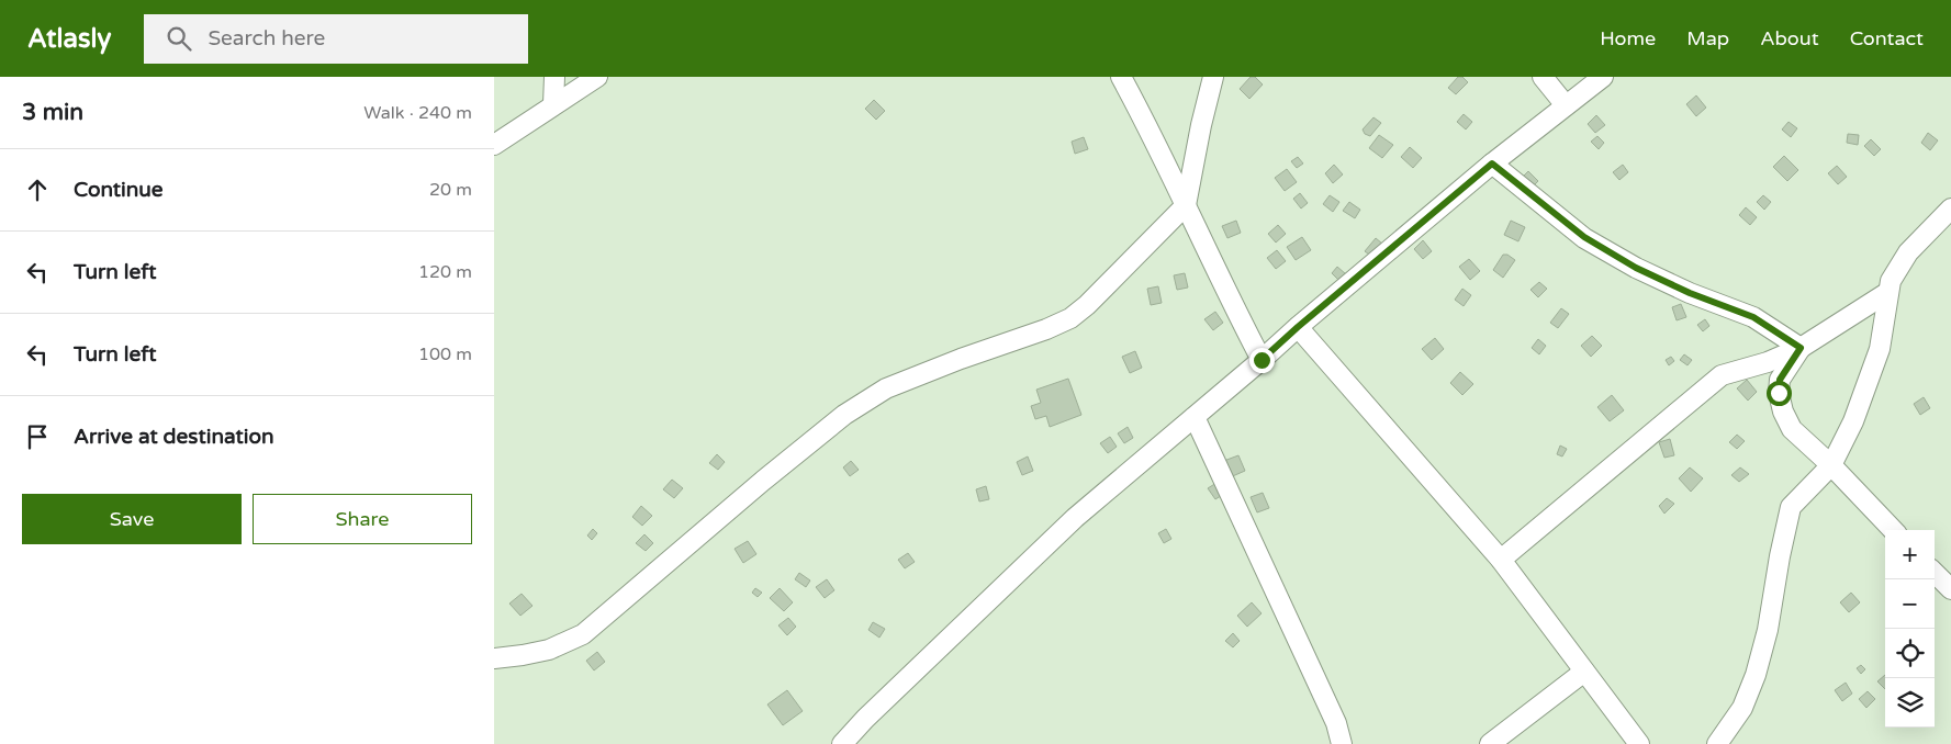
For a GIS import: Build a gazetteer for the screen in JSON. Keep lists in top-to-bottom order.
{
  "page": {
    "header": "Atlasly",
    "search": "Search here",
    "nav": [
      "Home",
      "Map",
      "About",
      "Contact"
    ],
    "heading": ["3 min", "Walk · 240 m"],
    "list": [
      ["Continue", "20 m"],
      ["Turn left", "120 m"],
      ["Turn left", "100 m"],
      "Arrive at destination"
    ],
    "buttons": ["Save", "Share"],
    "map_buttons": ["+", "−"]
  }
}
